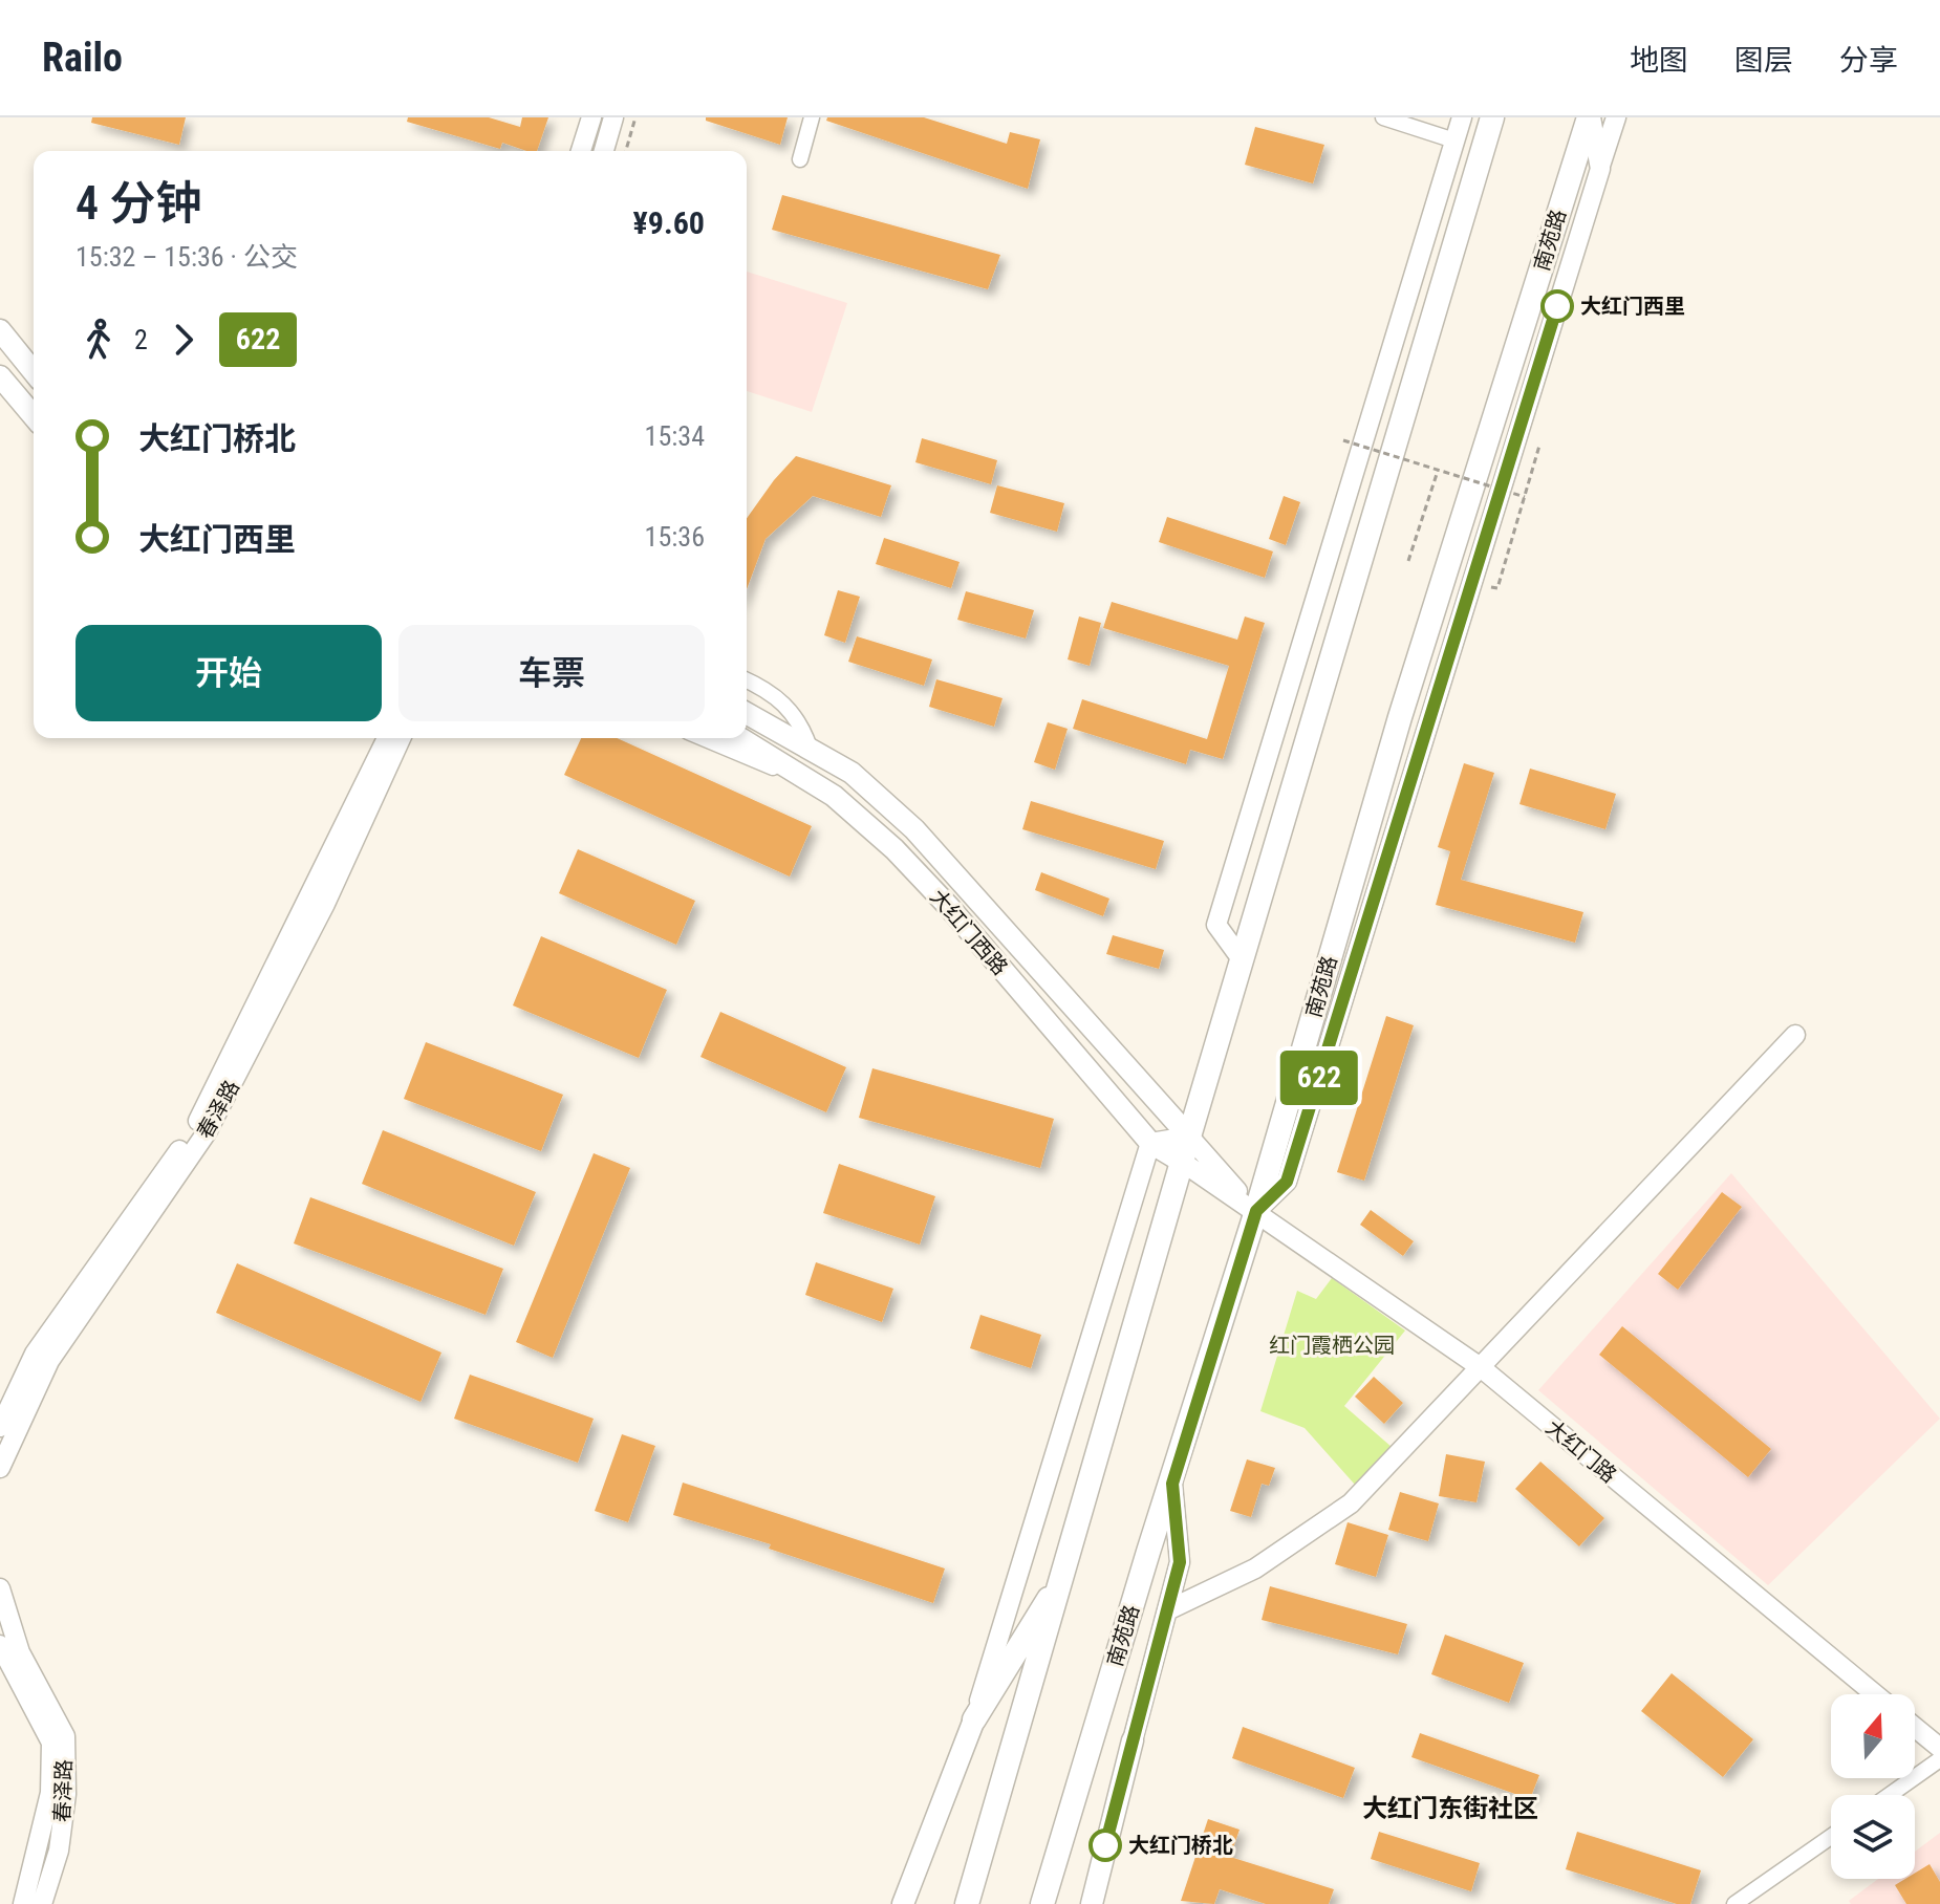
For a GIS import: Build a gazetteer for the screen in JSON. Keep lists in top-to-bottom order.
{
  "streets": {
    "highway": ["南苑路"],
    "main road": ["大红门西路"],
    "street": ["春泽路", "大红门路"]
  },
  "crossings": [
    ["南苑路", "大红门路"]
  ],
  "districts": ["大红门东街社区"],
  "parks": ["红门霞栖公园"],
  "places": ["大红门西里", "大红门桥北"],
  "lines": ["bus line 622"],
  "north": "top",
  "page": {
    "header": "Railo",
    "nav": ["地图", "图层", "分享"],
    "on_map": "622",
    "heading": ["4 分钟", "15:32 – 15:36 · 公交", "¥9.60"],
    "legs": ["2", "622"],
    "list": [
      {
        "name": "大红门桥北",
        "value": "15:34"
      },
      {
        "name": "大红门西里",
        "value": "15:36"
      }
    ],
    "buttons": ["开始", "车票"]
  }
}
